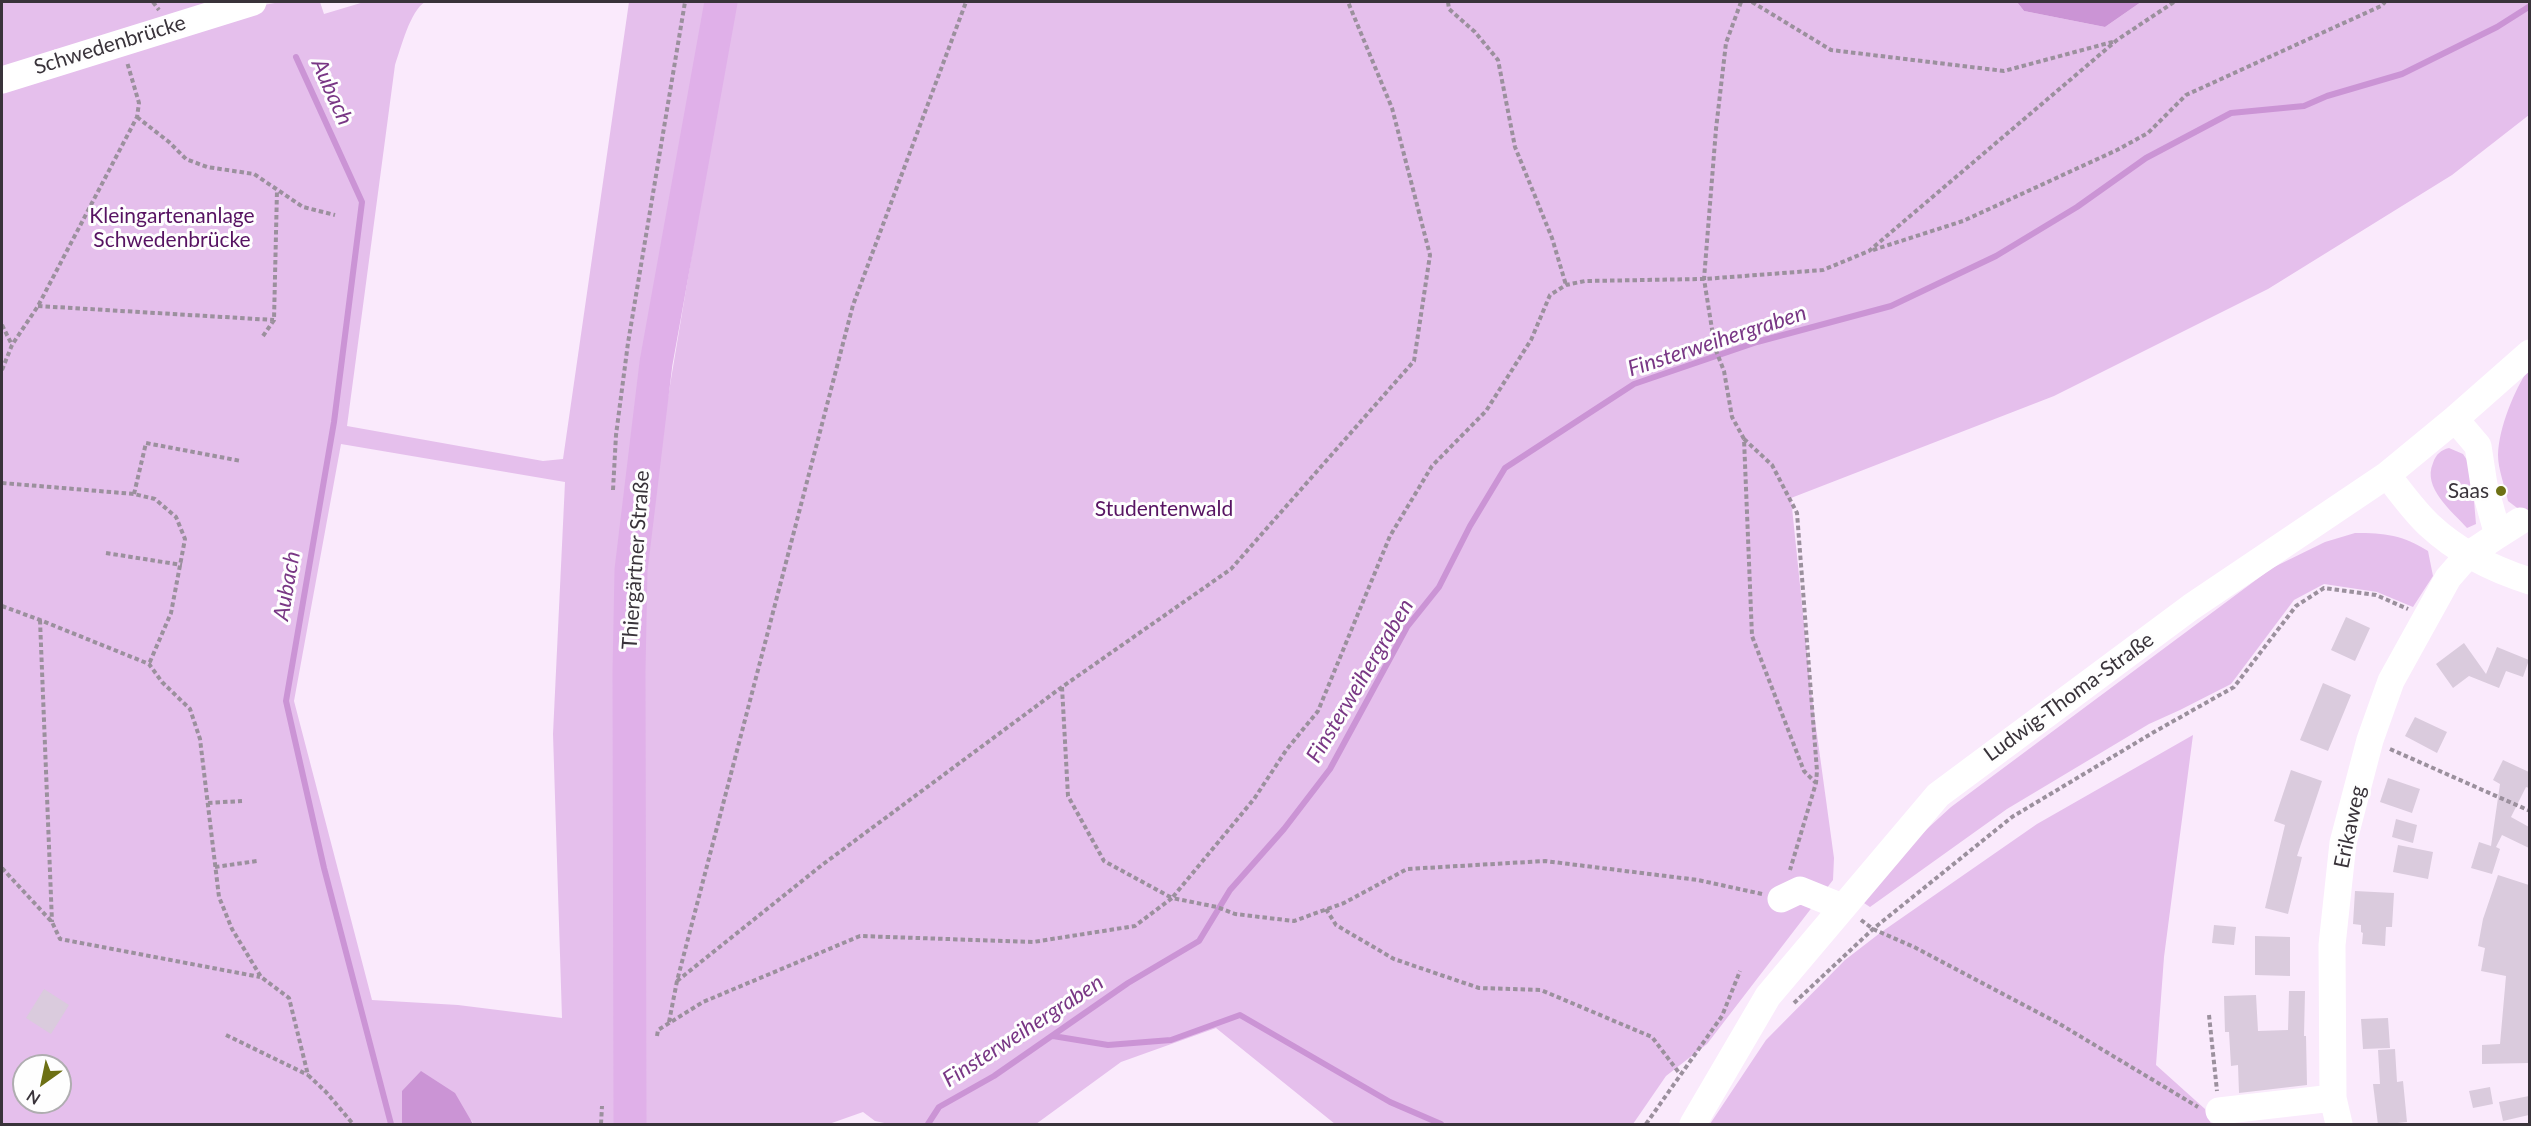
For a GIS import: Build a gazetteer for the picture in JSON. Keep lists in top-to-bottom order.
{
  "streets": {
    "main road": ["Thiergärtner Straße"],
    "street": ["Schwedenbrücke", "Ludwig-Thoma-Straße", "Erikaweg"]
  },
  "crossings": [
    ["Ludwig-Thoma-Straße", "Erikaweg"]
  ],
  "water": ["Aubach", "Finsterweihergraben"],
  "parks": ["Kleingartenanlage Schwedenbrücke", "Studentenwald"],
  "places": ["Saas"],
  "north": "bottom left"
}
